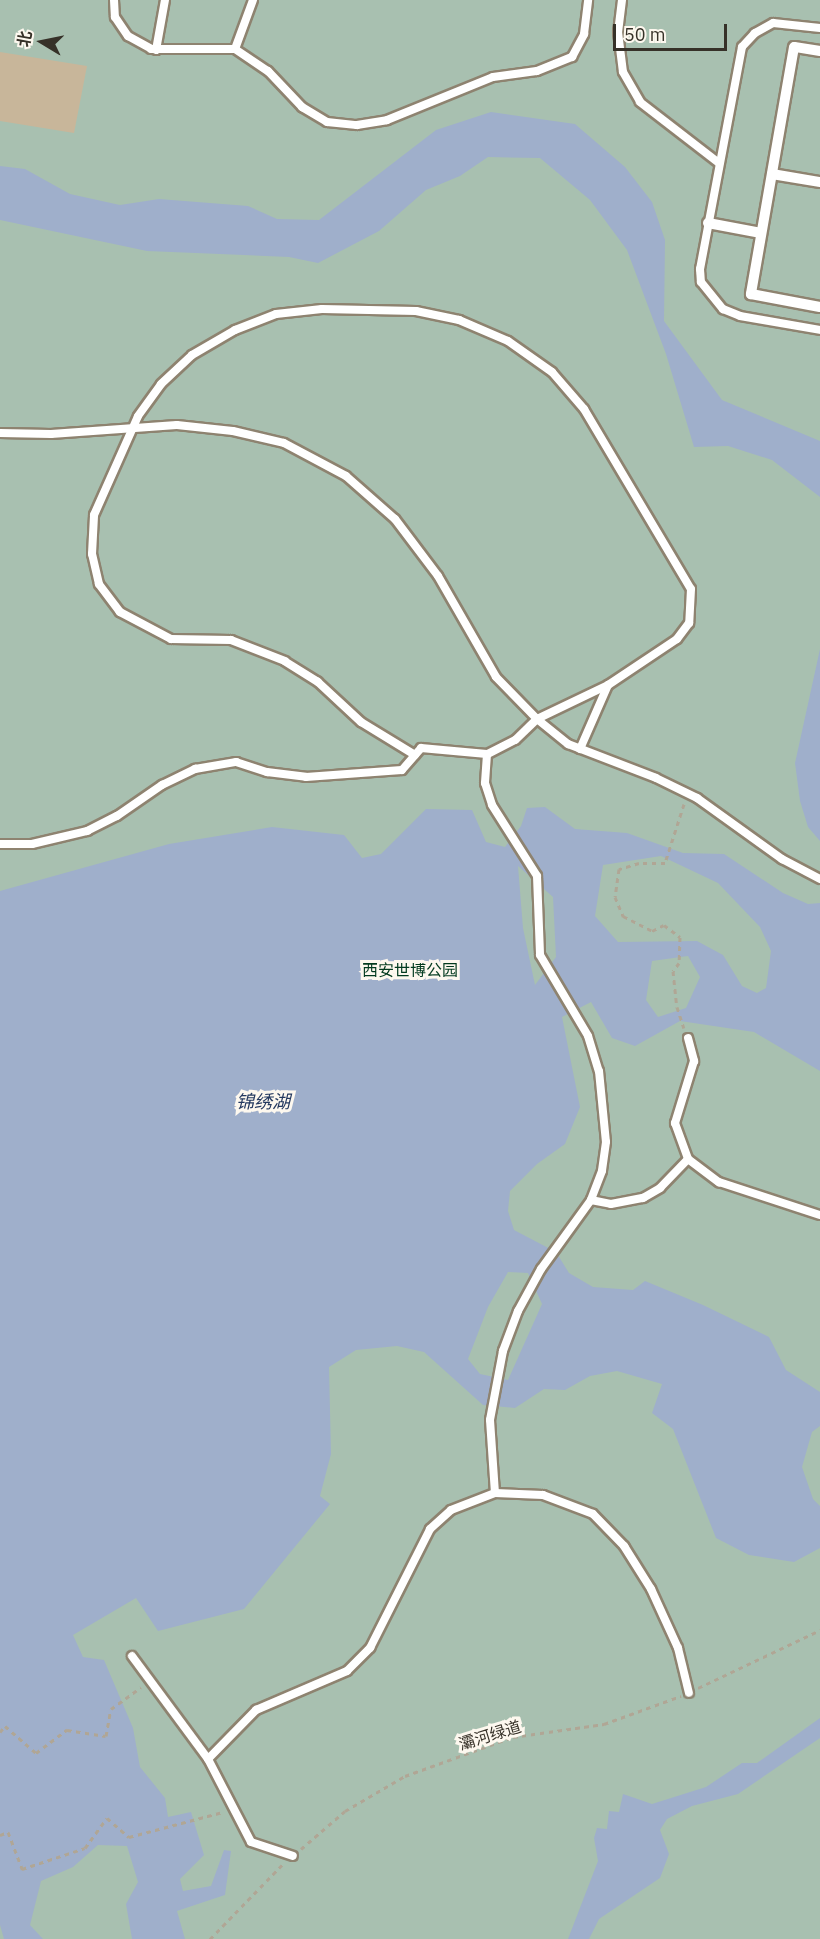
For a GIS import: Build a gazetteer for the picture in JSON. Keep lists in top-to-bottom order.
{
  "streets": {
    "path": ["灞河绿道"]
  },
  "water": ["锦绣湖"],
  "parks": ["西安世博公园"],
  "scale_bar": "50 m",
  "north": "left"
}
